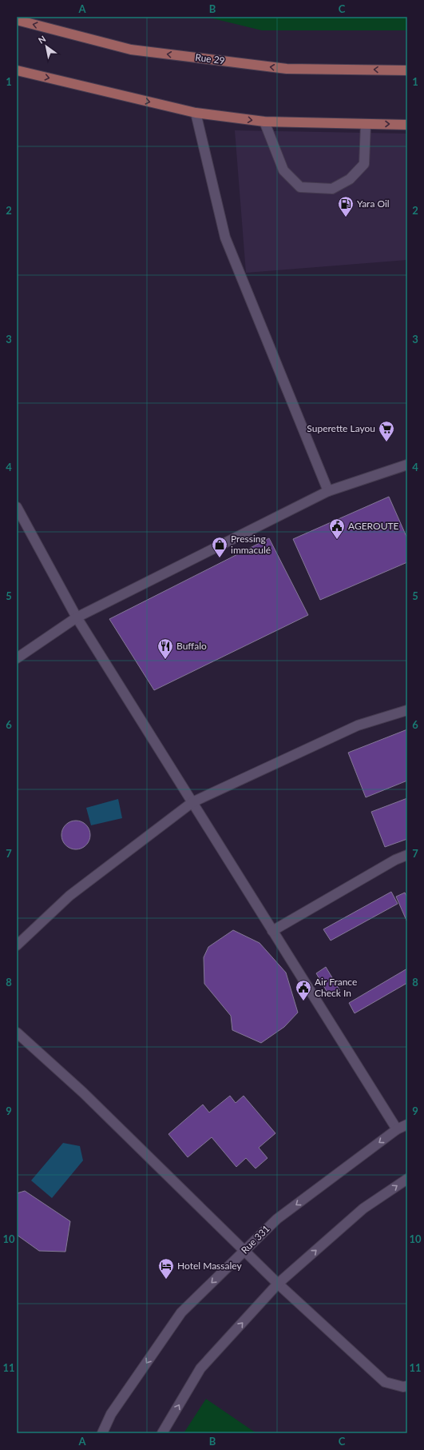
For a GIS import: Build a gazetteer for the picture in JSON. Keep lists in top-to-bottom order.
{
  "streets": {
    "main road": ["Rue 29"],
    "street": ["Rue 331"]
  },
  "places": {
    "fuel station": ["Yara Oil"],
    "supermarket": ["Superette Layou"],
    "public building": ["AGEROUTE", "Air France Check In"],
    "shop": ["Pressing immaculé"],
    "restaurant": ["Buffalo"],
    "hotel": ["Hotel Massaley"]
  },
  "north": "top left",
  "grid": {
    "columns": ["A", "B", "C"],
    "rows": [
      "1",
      "2",
      "3",
      "4",
      "5",
      "6",
      "7",
      "8",
      "9",
      "10",
      "11"
    ]
  }
}
